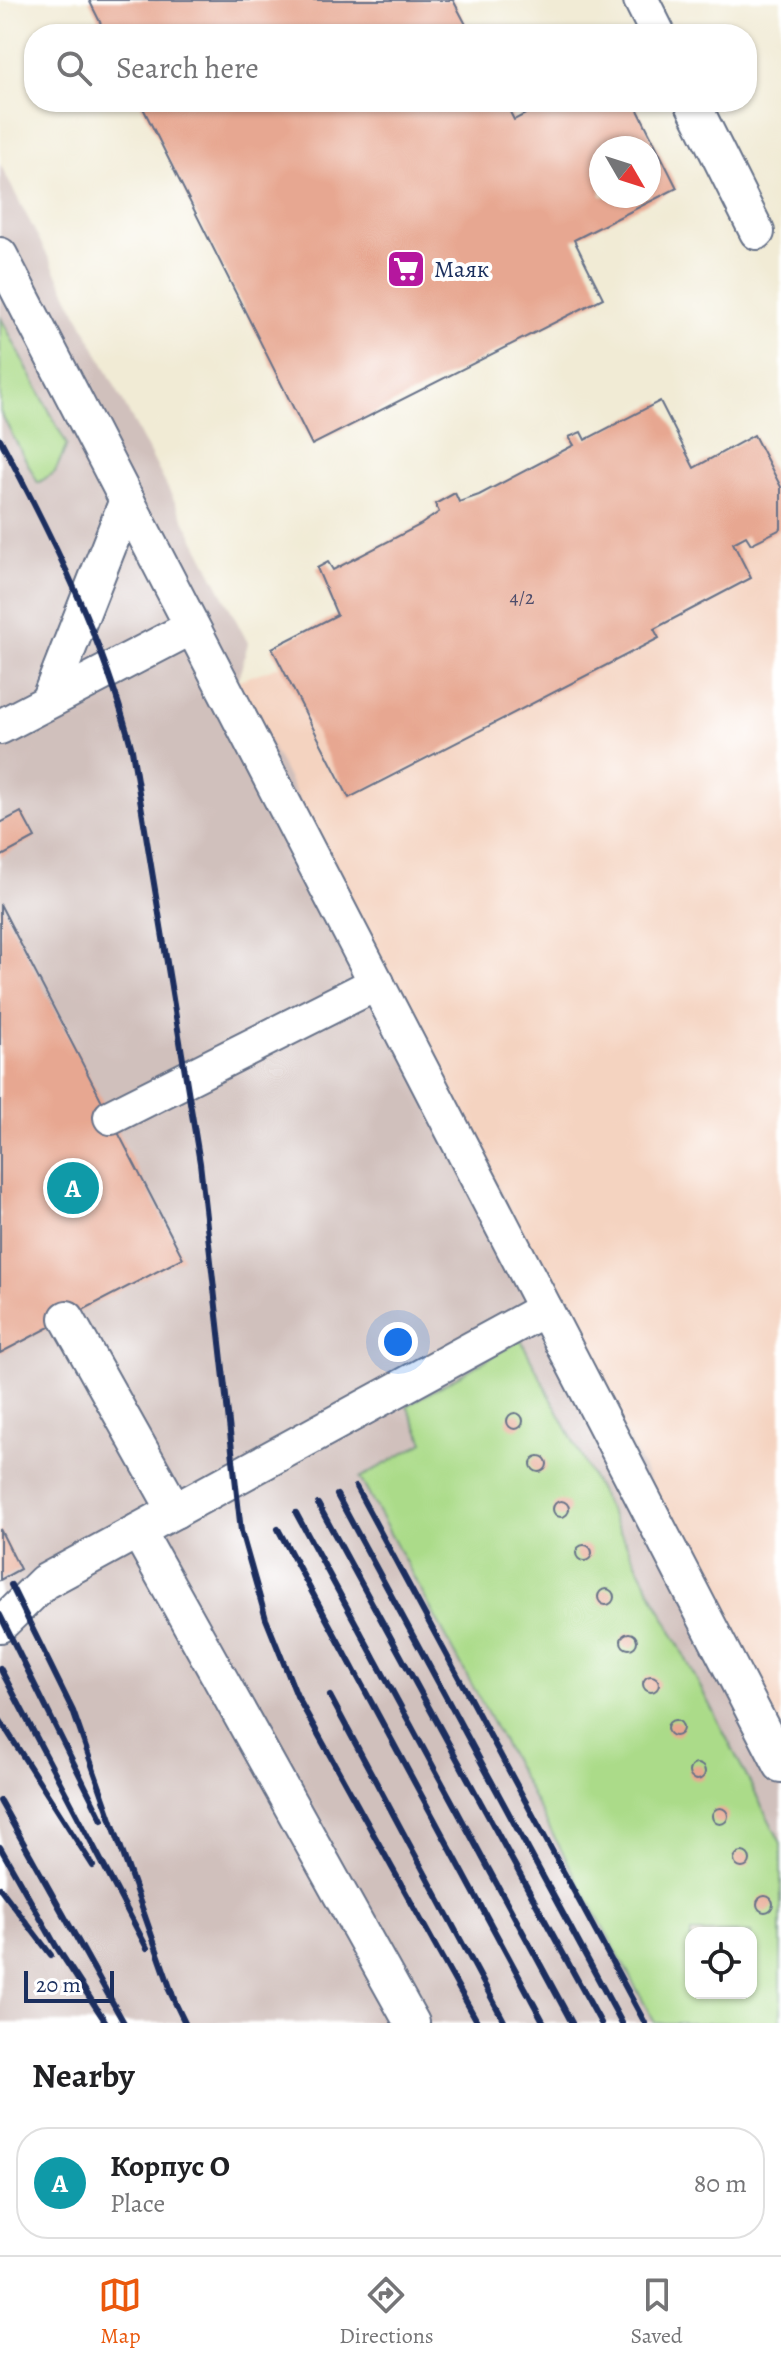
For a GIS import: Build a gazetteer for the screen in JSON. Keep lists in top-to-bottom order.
{
  "places": {
    "supermarket": ["Маяк"]
  },
  "house_numbers": ["4/2"],
  "scale_bar": "20 m",
  "north": "bottom right",
  "page": {
    "search": "Search here",
    "pins": "A",
    "scale": "20 m",
    "heading": "Nearby",
    "list": [
      {
        "mark": "A",
        "name": "Корпус О",
        "note": "Place",
        "value": "80 m"
      }
    ],
    "nav": ["Map", "Directions", "Saved"]
  }
}
